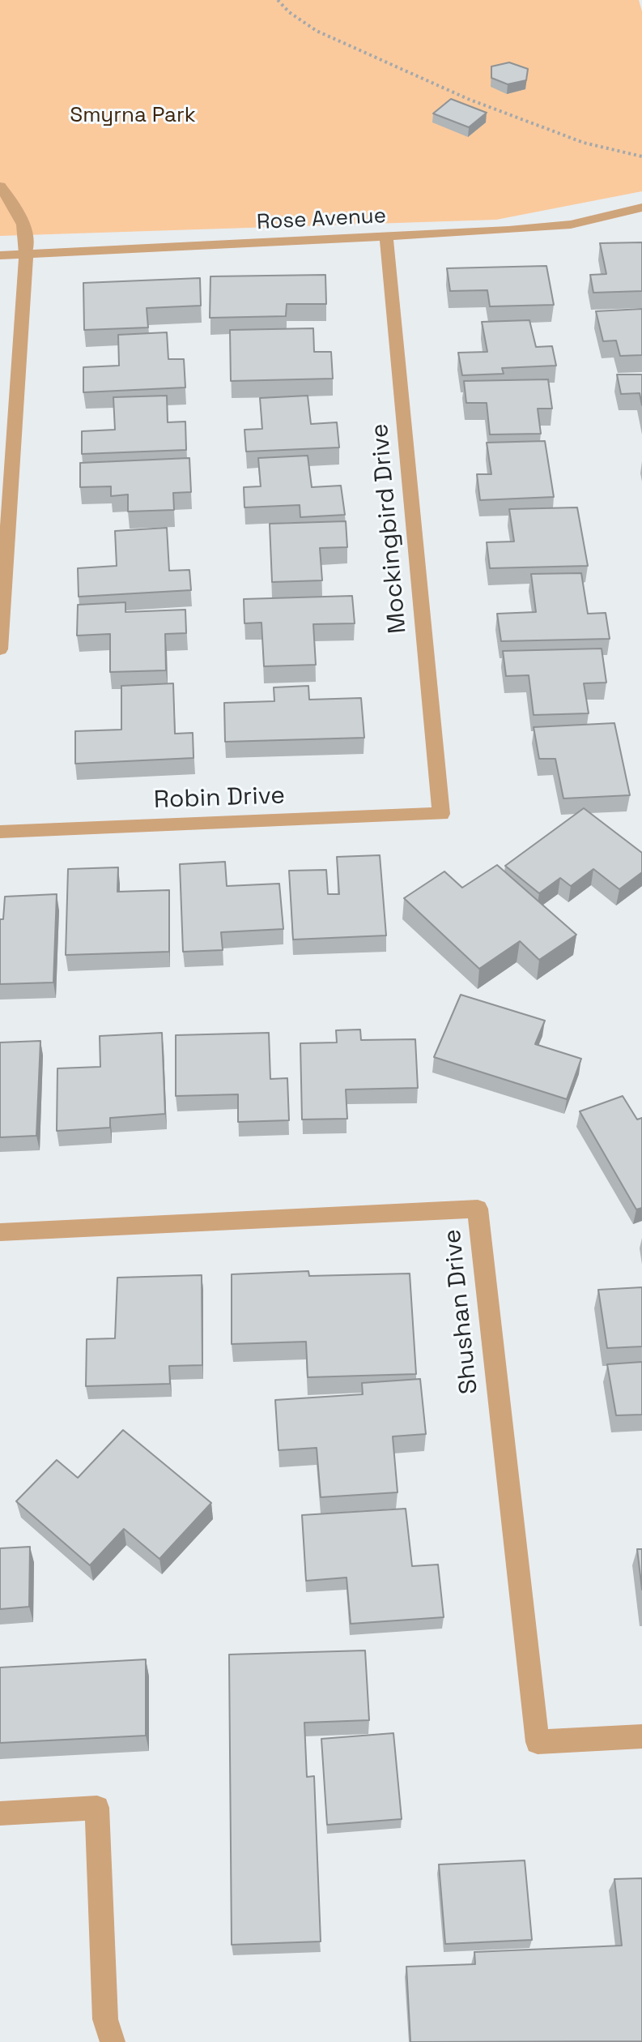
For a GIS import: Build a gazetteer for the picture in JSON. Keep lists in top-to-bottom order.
{
  "streets": {
    "street": [
      "Rose Avenue",
      "Mockingbird Drive",
      "Robin Drive",
      "Shushan Drive"
    ]
  },
  "crossings": [
    ["Rose Avenue", "Mockingbird Drive"],
    ["Mockingbird Drive", "Robin Drive"]
  ],
  "parks": ["Smyrna Park"]
}
